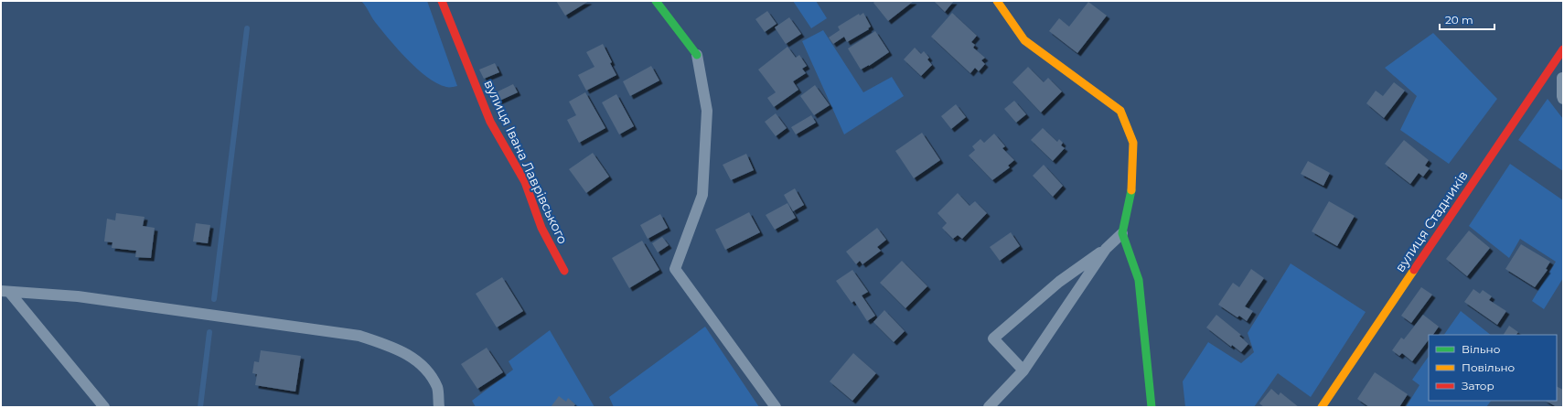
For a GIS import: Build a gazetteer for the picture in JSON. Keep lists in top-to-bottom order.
{
  "streets": {
    "street": ["вулиця Івана Лаврівського", "вулиця Стадників"]
  },
  "legend": ["Вільно", "Повільно", "Затор"],
  "scale_bar": "20 m"
}
